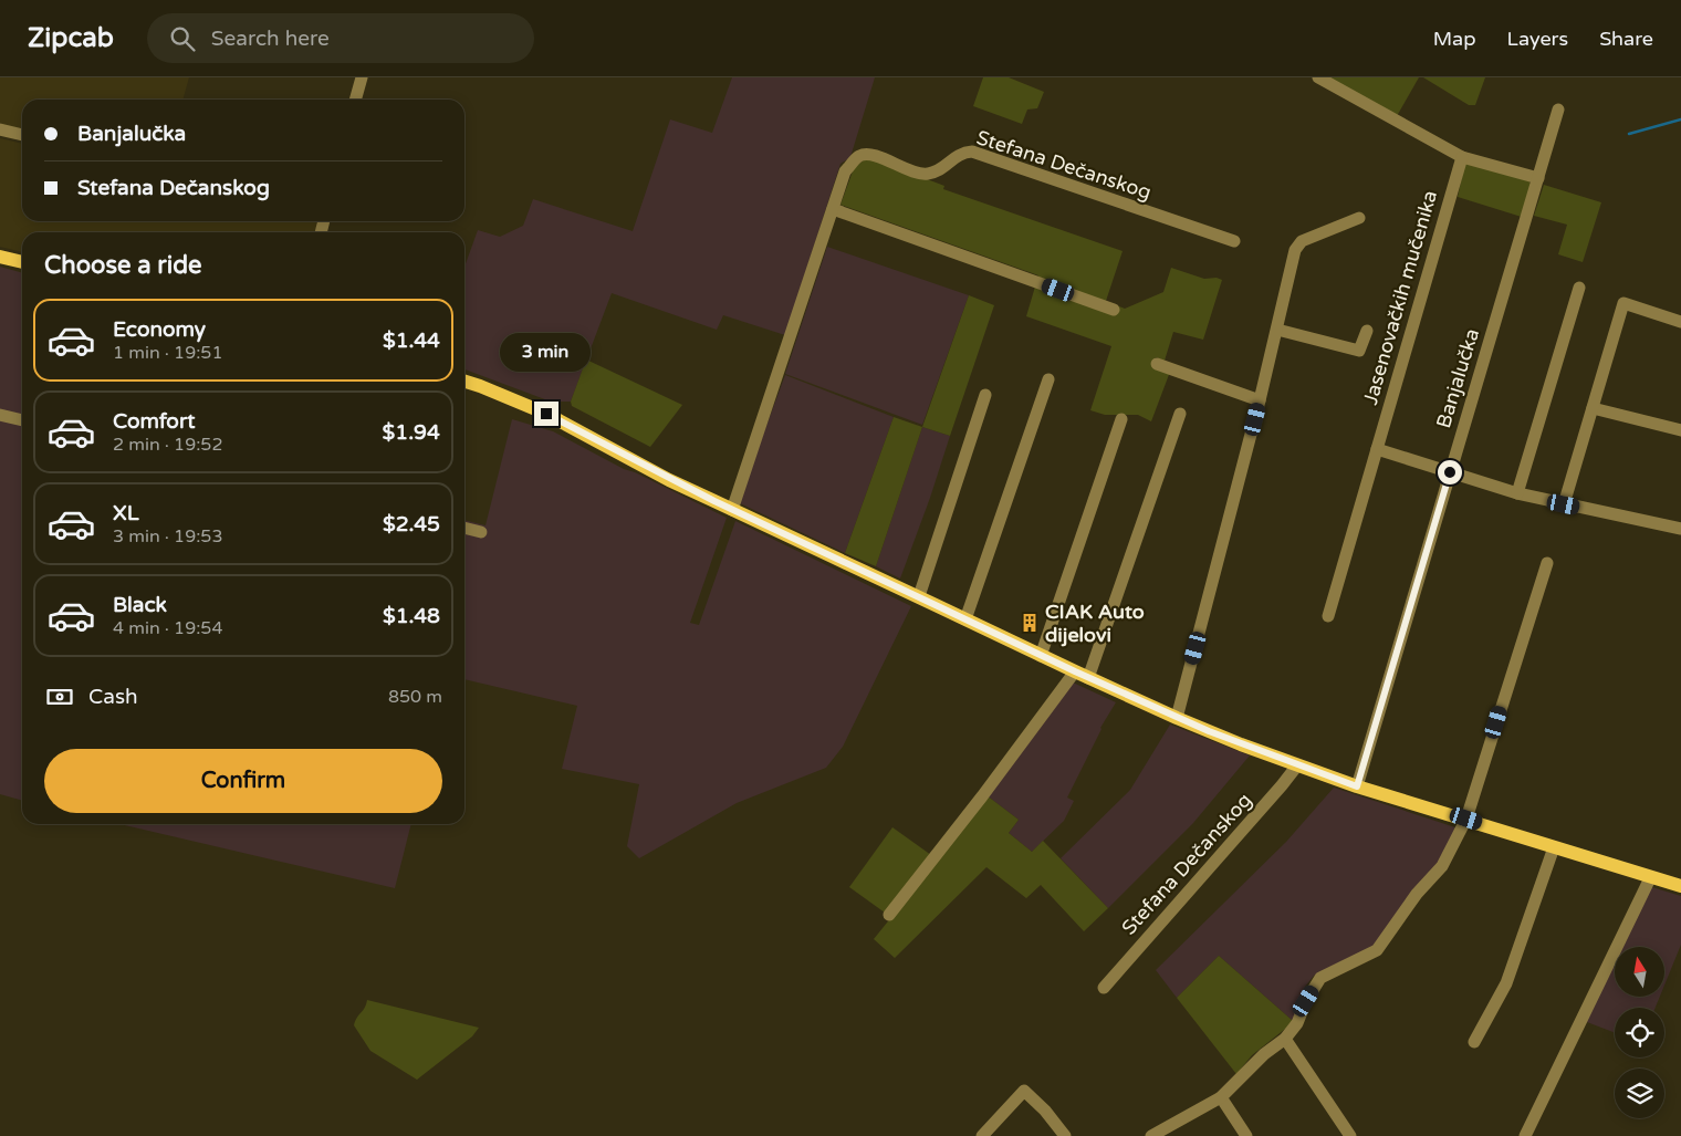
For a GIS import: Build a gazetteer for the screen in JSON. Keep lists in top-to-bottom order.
{
  "streets": {
    "street": ["Stefana Dečanskog", "Jasenovačkih mučenika", "Banjalučka"]
  },
  "places": {
    "building": ["CIAK Auto dijelovi"]
  },
  "north": "top",
  "page": {
    "header": "Zipcab",
    "search": "Search here",
    "nav": ["Map", "Layers", "Share"],
    "banner": ["Banjalučka", "Stefana Dečanskog"],
    "heading": "Choose a ride",
    "list": [
      {
        "name": "Economy",
        "note": "1 min · 19:51",
        "value": "$1.44"
      },
      {
        "name": "Comfort",
        "note": "2 min · 19:52",
        "value": "$1.94"
      },
      {
        "name": "XL",
        "note": "3 min · 19:53",
        "value": "$2.45"
      },
      {
        "name": "Black",
        "note": "4 min · 19:54",
        "value": "$1.48"
      }
    ],
    "bubble": "3 min",
    "pay": ["Cash", "850 m"],
    "buttons": "Confirm"
  }
}
